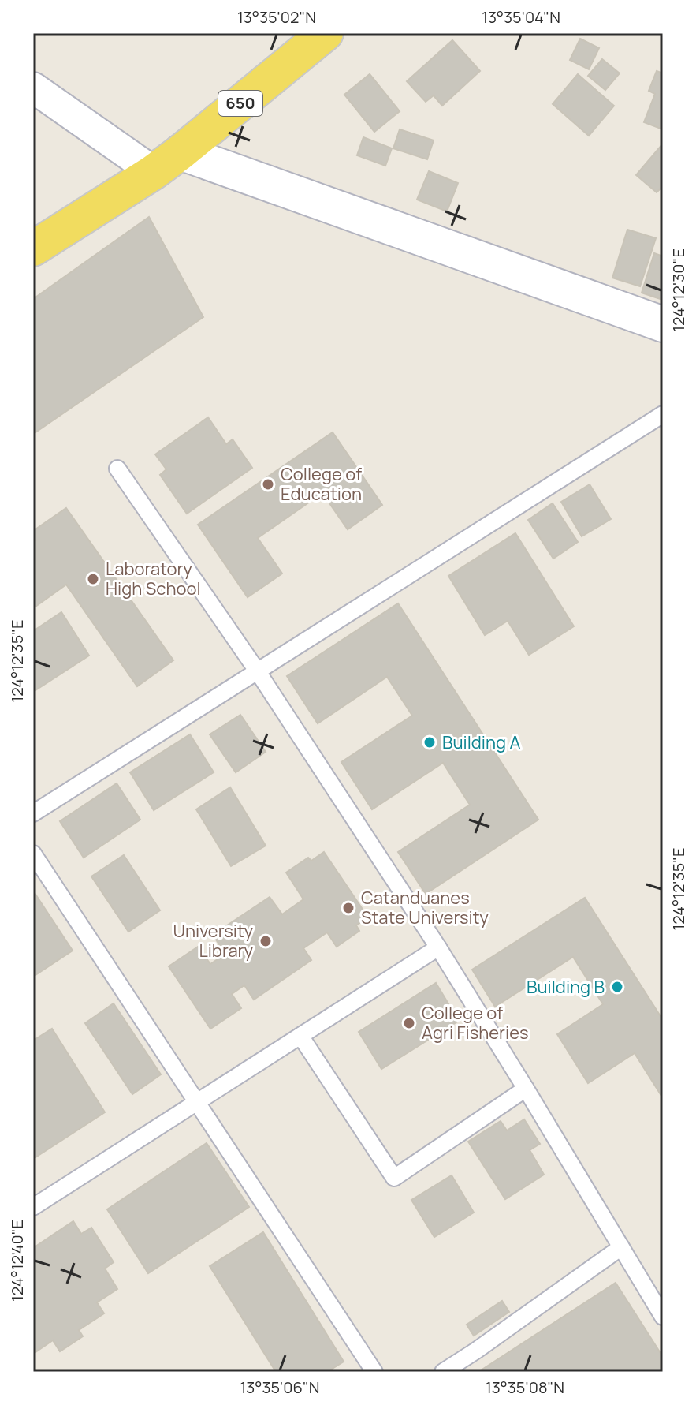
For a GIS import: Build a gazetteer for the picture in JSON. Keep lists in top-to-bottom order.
{
  "streets": {
    "main road": ["650"]
  },
  "places": [
    "College of Education",
    "Laboratory High School",
    "Building A",
    "Catanduanes State University",
    "University Library",
    "Building B",
    "College of Agri Fisheries"
  ],
  "coordinates": [
    "13°35'02\"N",
    "13°35'04\"N",
    "124°12'30\"E",
    "124°12'35\"E",
    "124°12'40\"E",
    "13°35'06\"N",
    "13°35'08\"N"
  ]
}
